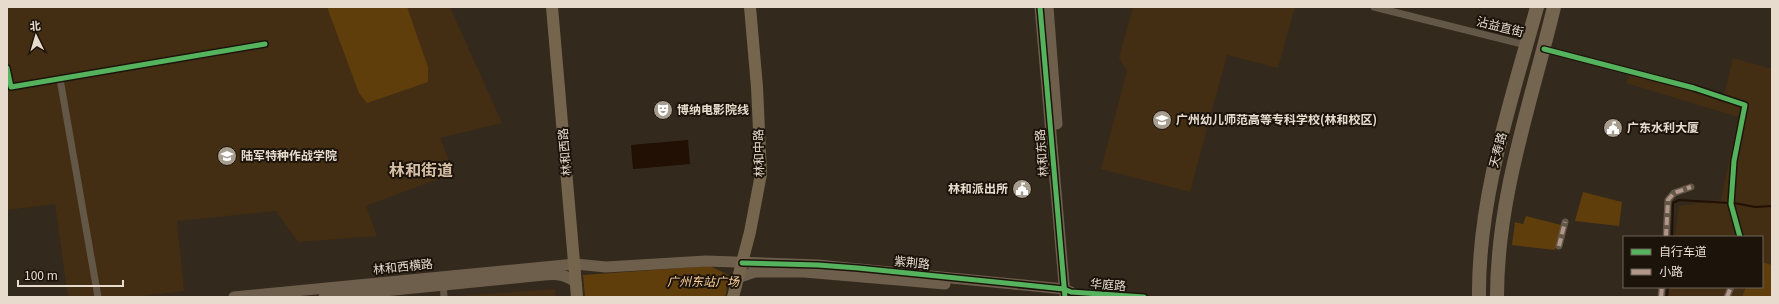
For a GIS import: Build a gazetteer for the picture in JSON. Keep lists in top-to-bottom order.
{
  "streets": {
    "highway": ["天寿路"],
    "main road": ["林和西路", "林和中路"],
    "street": [
      "沾益直街",
      "林和东路",
      "紫荆路",
      "林和西横路",
      "华庭路"
    ]
  },
  "crossings": [
    ["沾益直街", "天寿路"],
    ["林和西路", "紫荆路"],
    ["林和西路", "林和西横路"],
    ["林和中路", "紫荆路"],
    ["林和东路", "紫荆路"],
    ["林和东路", "华庭路"],
    ["紫荆路", "林和西横路"],
    ["紫荆路", "华庭路"]
  ],
  "districts": ["林和街道"],
  "parks": ["广州东站广场"],
  "places": {
    "theatre": ["博纳电影院线"],
    "school or university": ["广州幼儿师范高等专科学校(林和校区)", "陆军特种作战学院"],
    "public building": ["广东水利大厦", "林和派出所"]
  },
  "legend": ["自行车道", "小路"],
  "scale_bar": "100 m",
  "north": "top"
}
